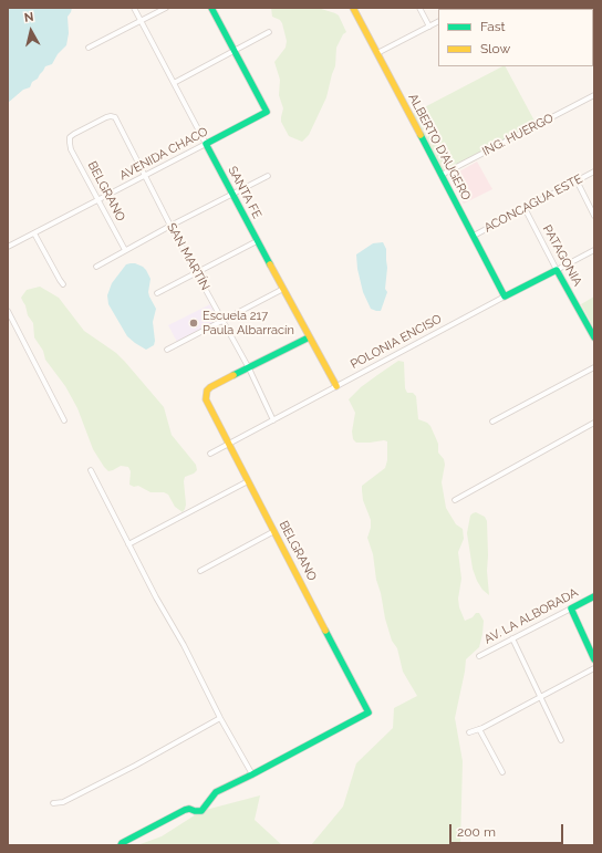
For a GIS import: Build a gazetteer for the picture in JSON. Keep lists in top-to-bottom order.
{
  "streets": {
    "main road": [
      "ALBERTO D'AUGERO",
      "AVENIDA CHACO",
      "BELGRANO",
      "SANTA FE",
      "PATAGONIA",
      "POLONIA ENCISO",
      "AV. LA ALBORADA"
    ],
    "street": ["ING. HUERGO", "ACONCAGUA ESTE", "SAN MARTÍN"]
  },
  "crossings": [
    ["ING. HUERGO", "ALBERTO D'AUGERO"],
    ["ALBERTO D'AUGERO", "ACONCAGUA ESTE"],
    ["ALBERTO D'AUGERO", "POLONIA ENCISO"],
    ["AVENIDA CHACO", "BELGRANO"],
    ["AVENIDA CHACO", "SANTA FE"],
    ["AVENIDA CHACO", "SAN MARTÍN"],
    ["BELGRANO", "SAN MARTÍN"],
    ["BELGRANO", "POLONIA ENCISO"],
    ["SANTA FE", "POLONIA ENCISO"],
    ["ACONCAGUA ESTE", "PATAGONIA"],
    ["PATAGONIA", "POLONIA ENCISO"],
    ["SAN MARTÍN", "POLONIA ENCISO"]
  ],
  "places": ["Escuela 217 Paula Albarracín"],
  "legend": ["Fast", "Slow"],
  "scale_bar": "200 m",
  "north": "top"
}
